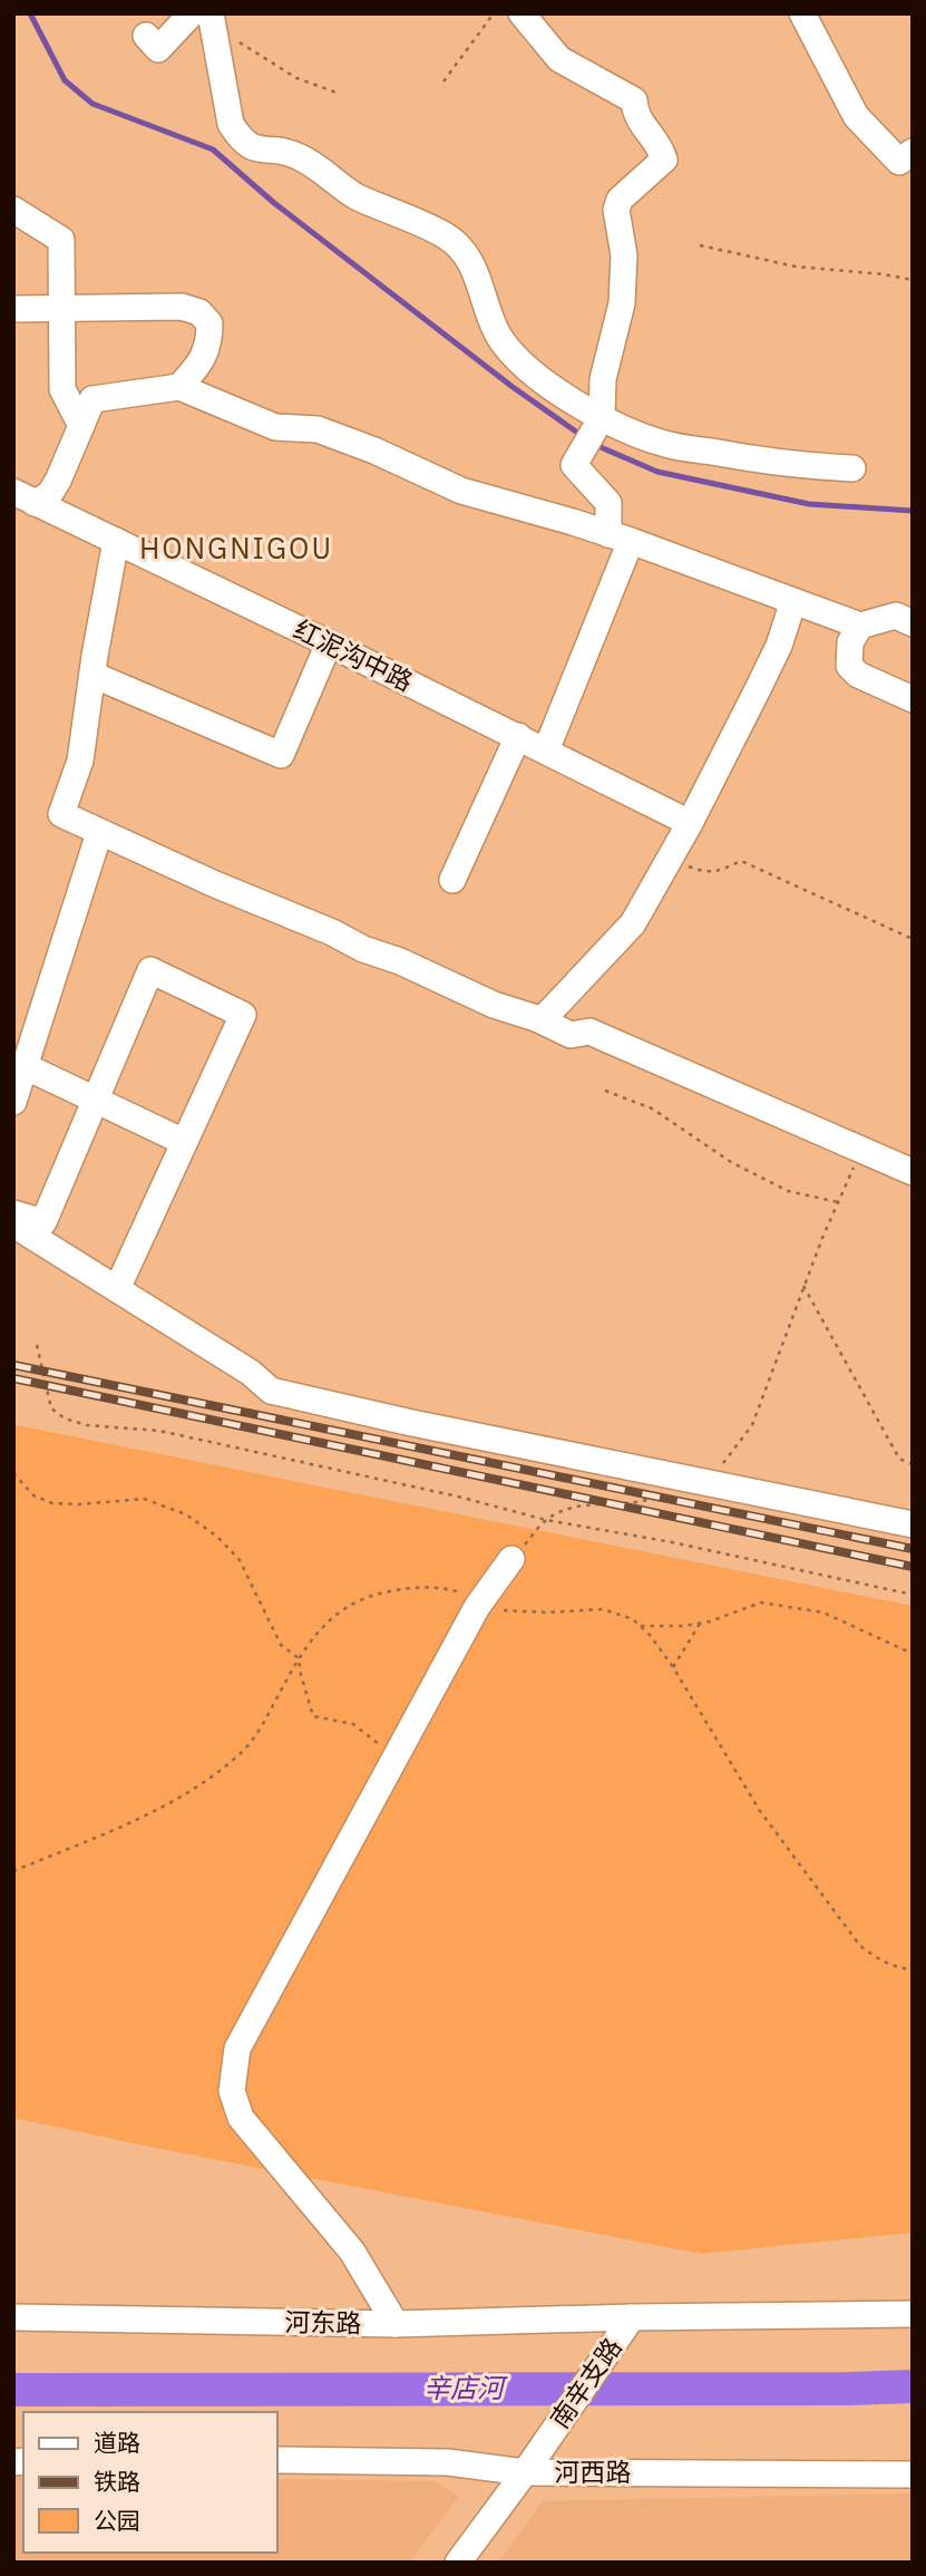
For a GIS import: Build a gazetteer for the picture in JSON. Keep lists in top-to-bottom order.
{
  "streets": {
    "street": [
      "红泥沟中路",
      "河东路",
      "南辛支路",
      "河西路"
    ]
  },
  "crossings": [
    ["河东路", "南辛支路"],
    ["南辛支路", "河西路"]
  ],
  "districts": ["HONGNIGOU"],
  "water": ["辛店河"],
  "legend": ["道路", "铁路", "公园"]
}
